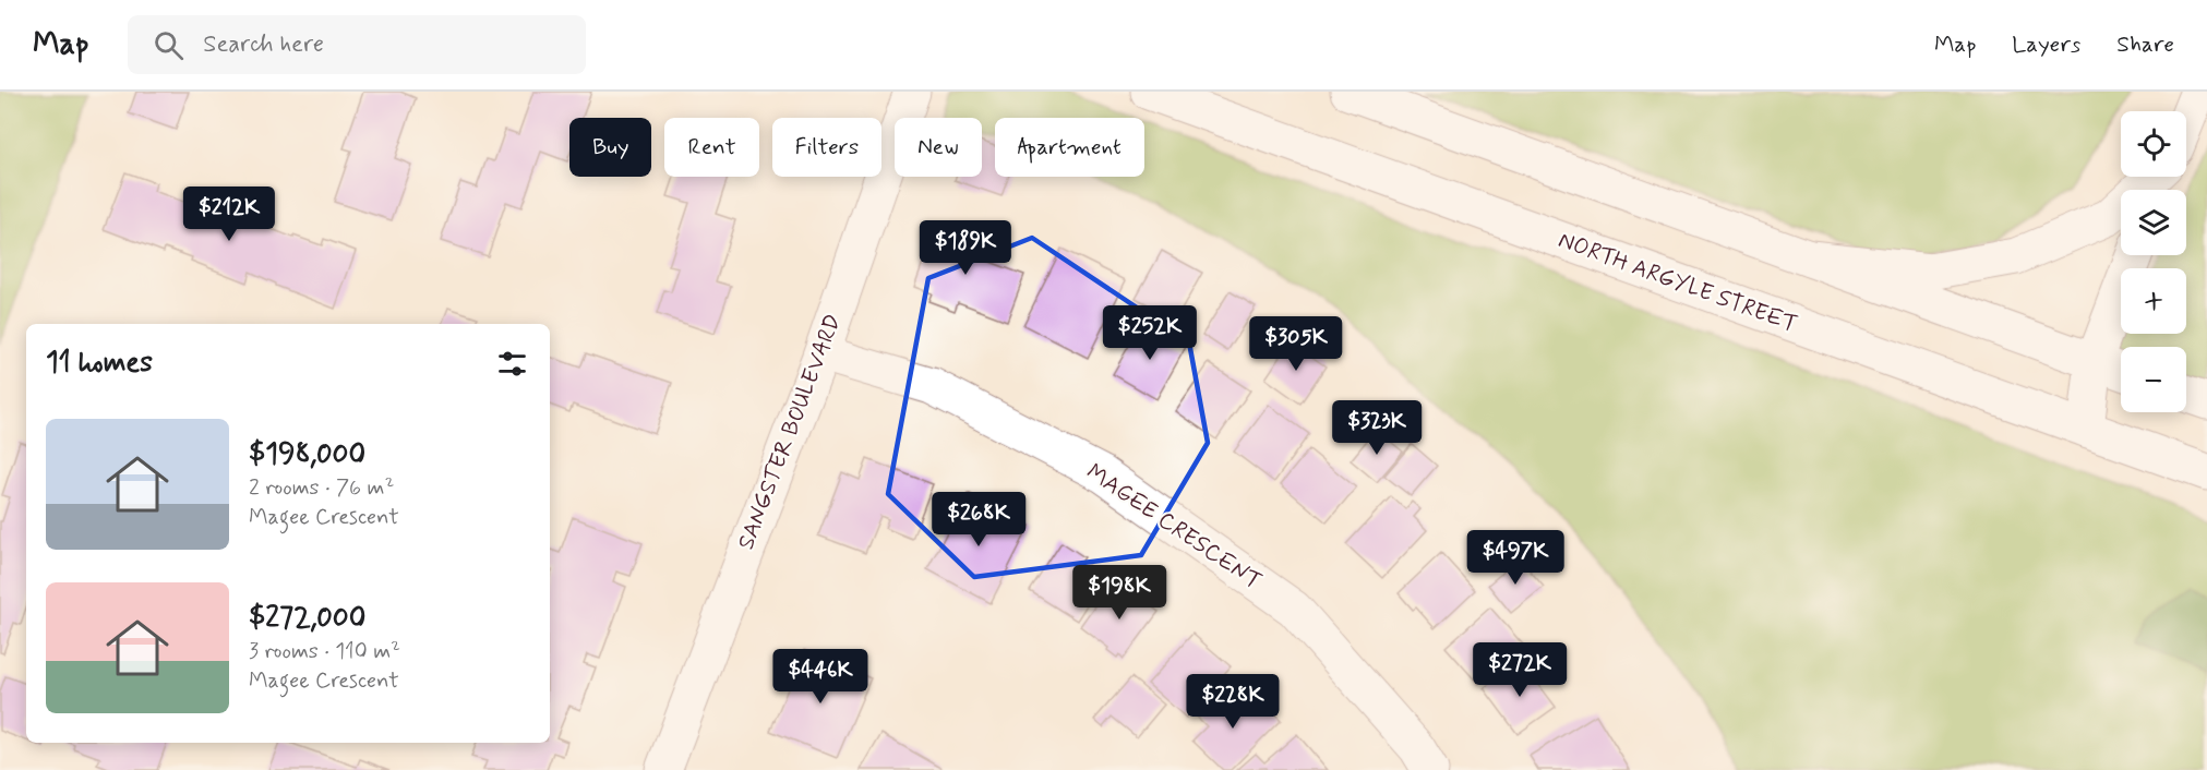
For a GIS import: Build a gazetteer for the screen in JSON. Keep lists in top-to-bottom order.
{
  "streets": {
    "main road": ["NORTH ARGYLE STREET", "SANGSTER BOULEVARD", "MAGEE CRESCENT"]
  },
  "crossings": [
    ["SANGSTER BOULEVARD", "MAGEE CRESCENT"]
  ],
  "page": {
    "header": "Map",
    "search": "Search here",
    "nav": ["Map", "Layers", "Share"],
    "map_buttons": ["+", "−"],
    "chip": [
      "Buy",
      "Rent",
      "Filters",
      "New",
      "Apartment"
    ],
    "price": [
      "$212K",
      "$189K",
      "$252K",
      "$305K",
      "$323K",
      "$268K",
      "$497K",
      "$198K",
      "$272K",
      "$446K",
      "$228K"
    ],
    "heading": "11 homes",
    "list": [
      {
        "name": "$198,000",
        "note": "2 rooms · 76 m² · Magee Crescent"
      },
      {
        "name": "$272,000",
        "note": "3 rooms · 110 m² · Magee Crescent"
      }
    ]
  }
}
